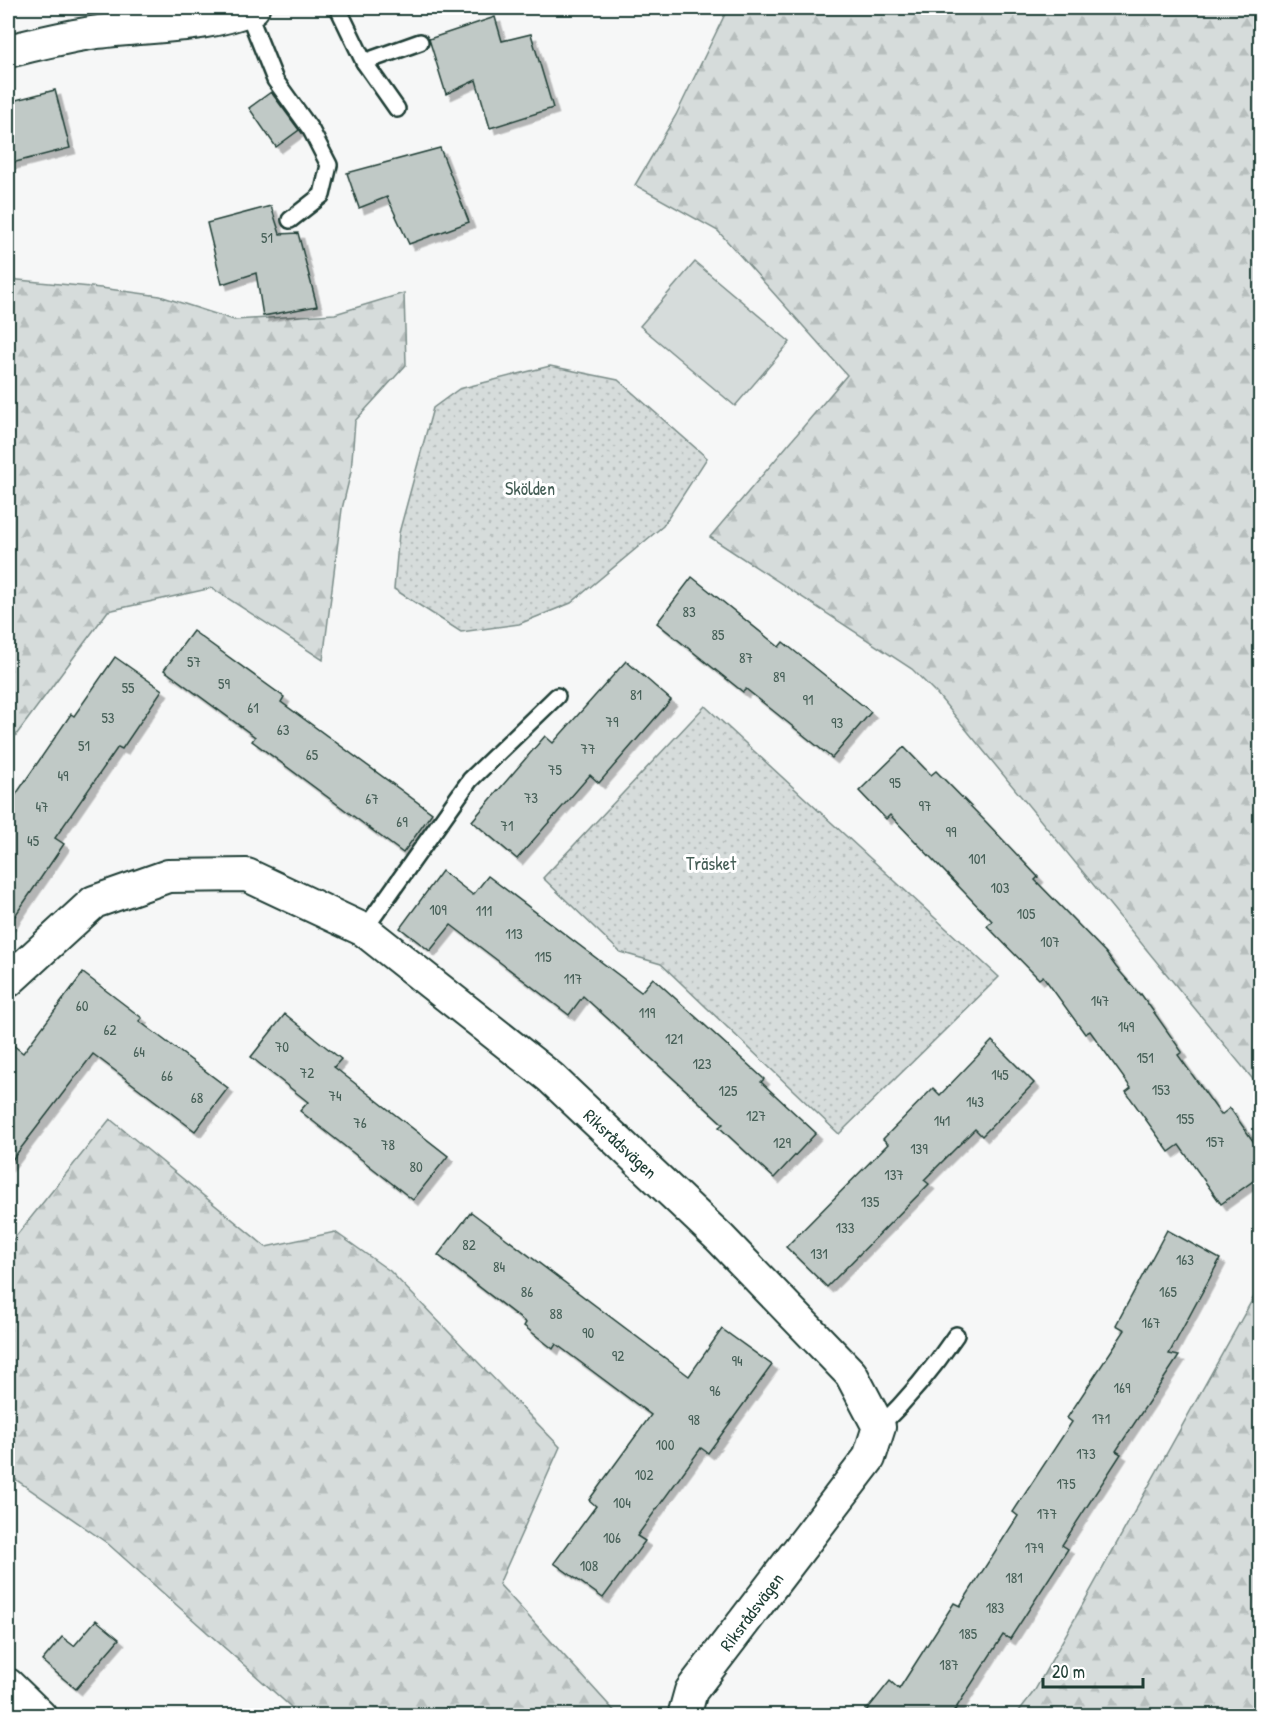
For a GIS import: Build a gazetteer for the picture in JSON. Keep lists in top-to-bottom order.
{
  "streets": {
    "street": ["Riksrådsvägen"]
  },
  "parks": ["Skölden", "Träsket"],
  "house_numbers": [
    "51",
    "83",
    "85",
    "87",
    "57",
    "89",
    "59",
    "55",
    "81",
    "91",
    "61",
    "53",
    "79",
    "93",
    "63",
    "51",
    "77",
    "65",
    "75",
    "49",
    "95",
    "73",
    "67",
    "97",
    "47",
    "69",
    "71",
    "99",
    "45",
    "101",
    "103",
    "109",
    "111",
    "105",
    "113",
    "107",
    "115",
    "117",
    "147",
    "60",
    "119",
    "149",
    "62",
    "121",
    "70",
    "64",
    "151",
    "123",
    "72",
    "145",
    "66",
    "153",
    "125",
    "74",
    "68",
    "143",
    "127",
    "155",
    "141",
    "76",
    "157",
    "129",
    "78",
    "139",
    "80",
    "137",
    "135",
    "133",
    "82",
    "131",
    "163",
    "84",
    "86",
    "165",
    "88",
    "167",
    "90",
    "92",
    "94",
    "169",
    "96",
    "171",
    "98",
    "100",
    "173",
    "102",
    "175",
    "104",
    "177",
    "106",
    "179",
    "108",
    "181",
    "183",
    "185",
    "187"
  ],
  "scale_bar": "20 m"
}
